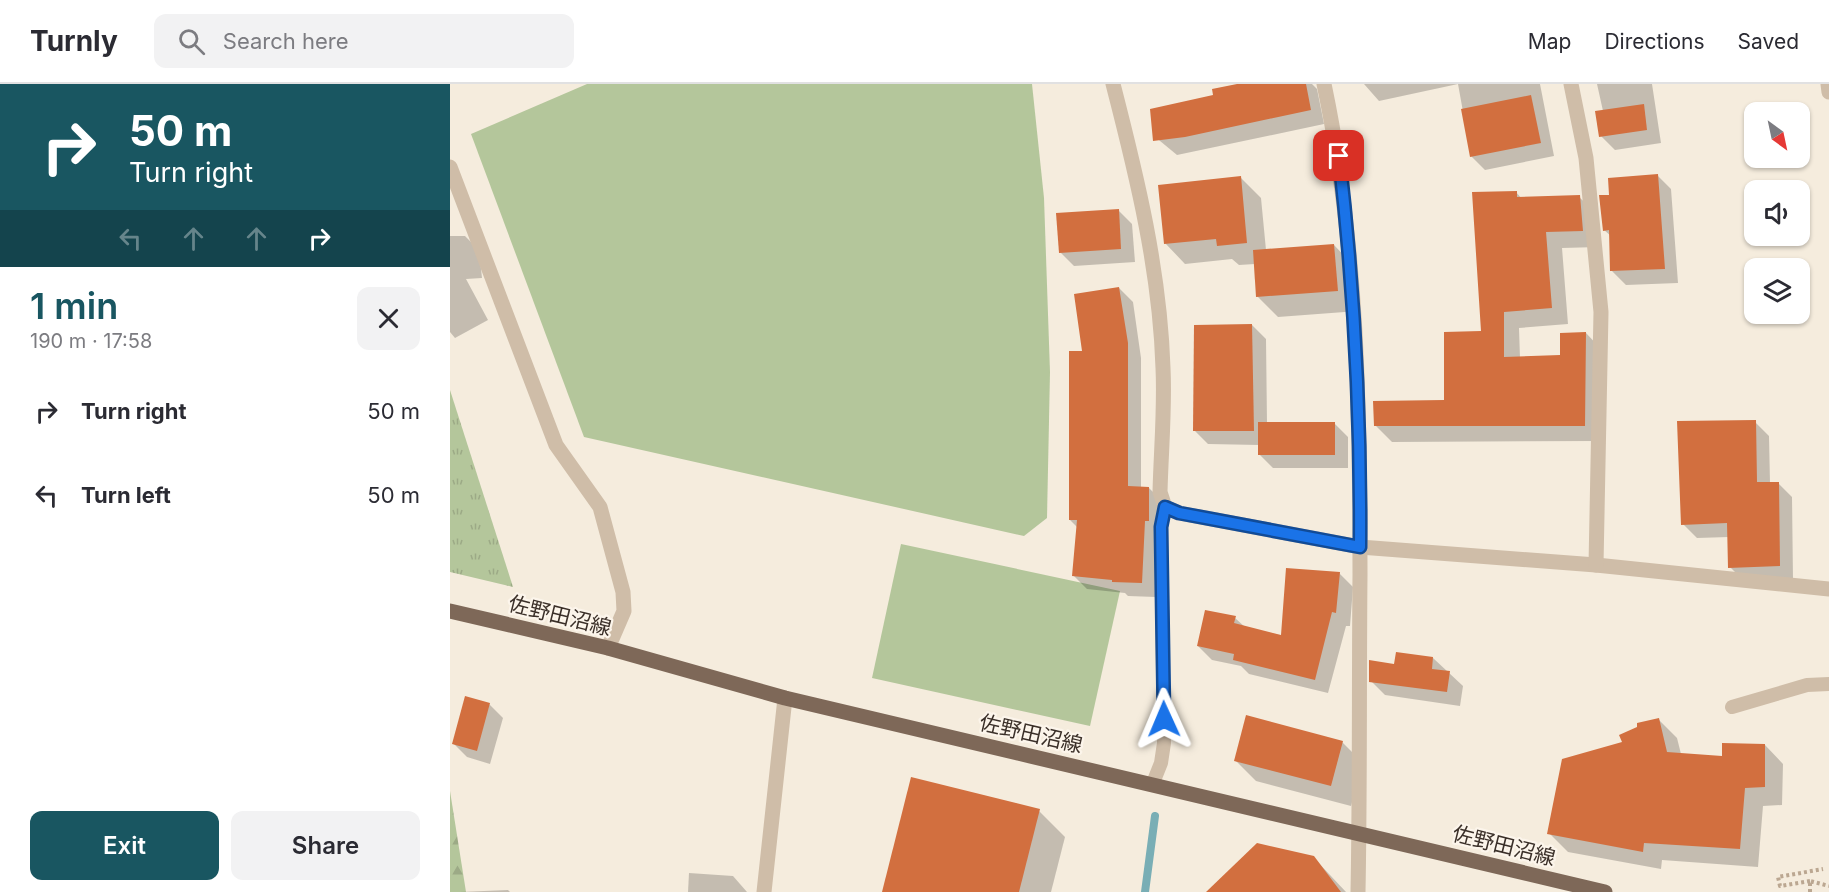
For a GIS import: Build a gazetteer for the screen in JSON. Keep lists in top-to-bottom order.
{
  "streets": {
    "main road": ["佐野田沼線"]
  },
  "north": "bottom right",
  "page": {
    "header": "Turnly",
    "search": "Search here",
    "nav": ["Map", "Directions", "Saved"],
    "turn": ["50 m", "Turn right"],
    "heading": ["1 min", "190 m · 17:58"],
    "list": [
      {
        "name": "Turn right",
        "value": "50 m"
      },
      {
        "name": "Turn left",
        "value": "50 m"
      }
    ],
    "buttons": ["Exit", "Share"]
  }
}
